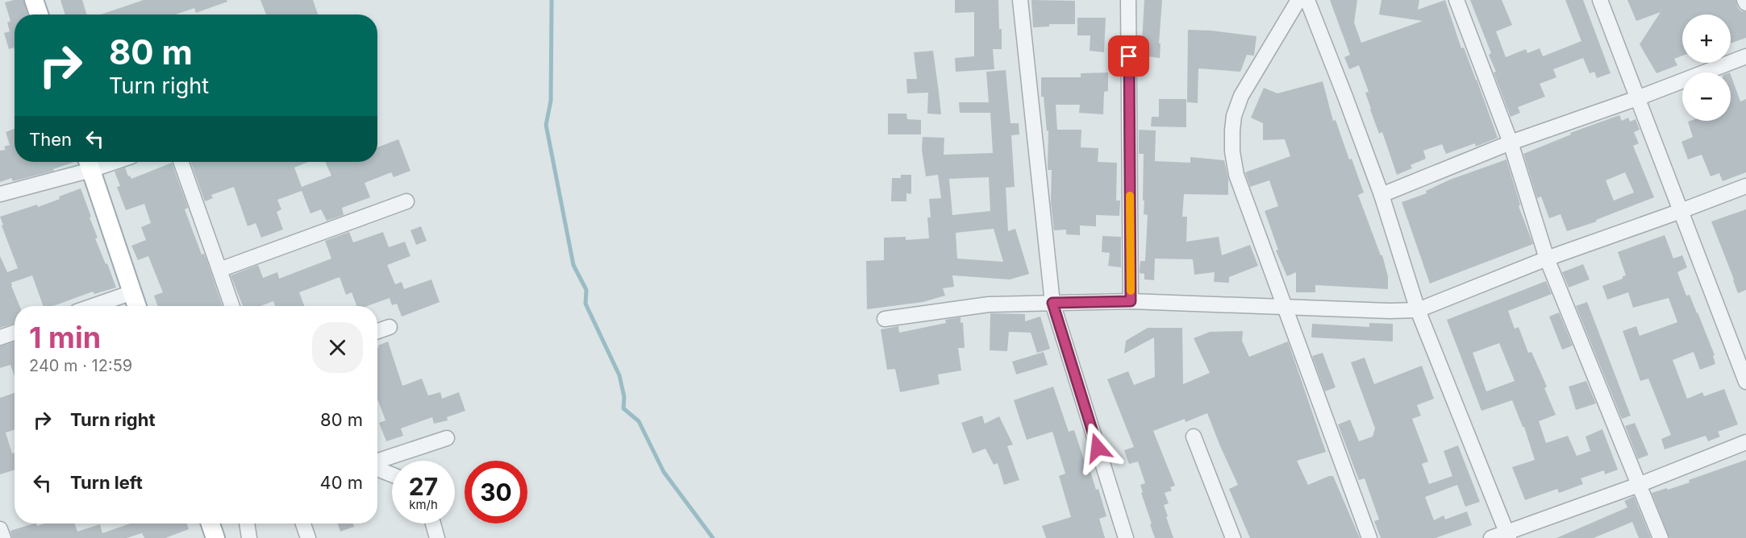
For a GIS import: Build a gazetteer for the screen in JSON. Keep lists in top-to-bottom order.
{
  "page": {
    "map_buttons": ["+", "−"],
    "turn": ["80 m", "Turn right"],
    "then": "Then",
    "heading": ["1 min", "240 m · 12:59"],
    "list": [
      {
        "name": "Turn right",
        "value": "80 m"
      },
      {
        "name": "Turn left",
        "value": "40 m"
      }
    ],
    "speed": "27 km/h",
    "limit": "30"
  }
}
